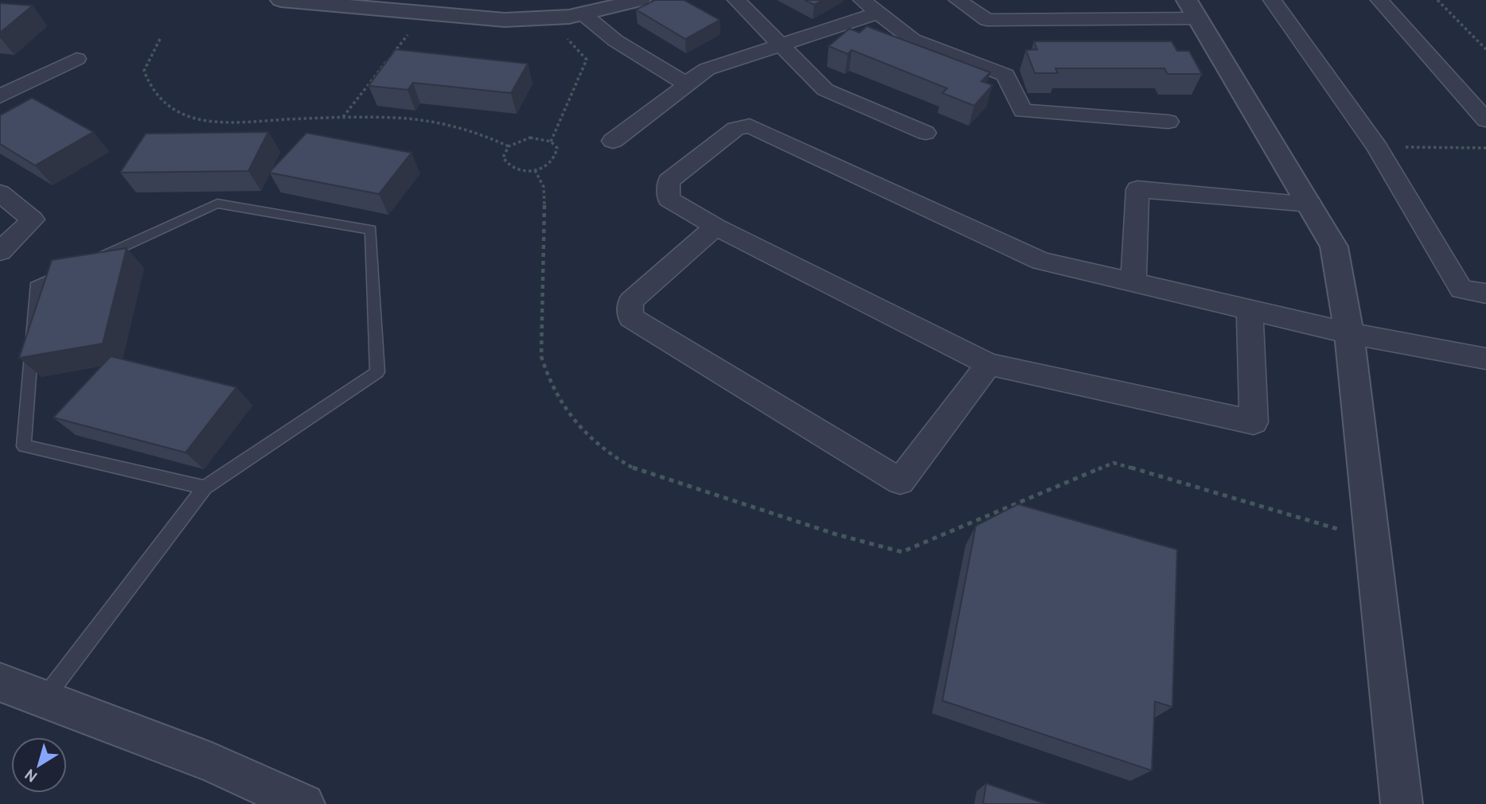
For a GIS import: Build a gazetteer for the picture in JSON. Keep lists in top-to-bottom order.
{
  "north": "bottom left"
}
